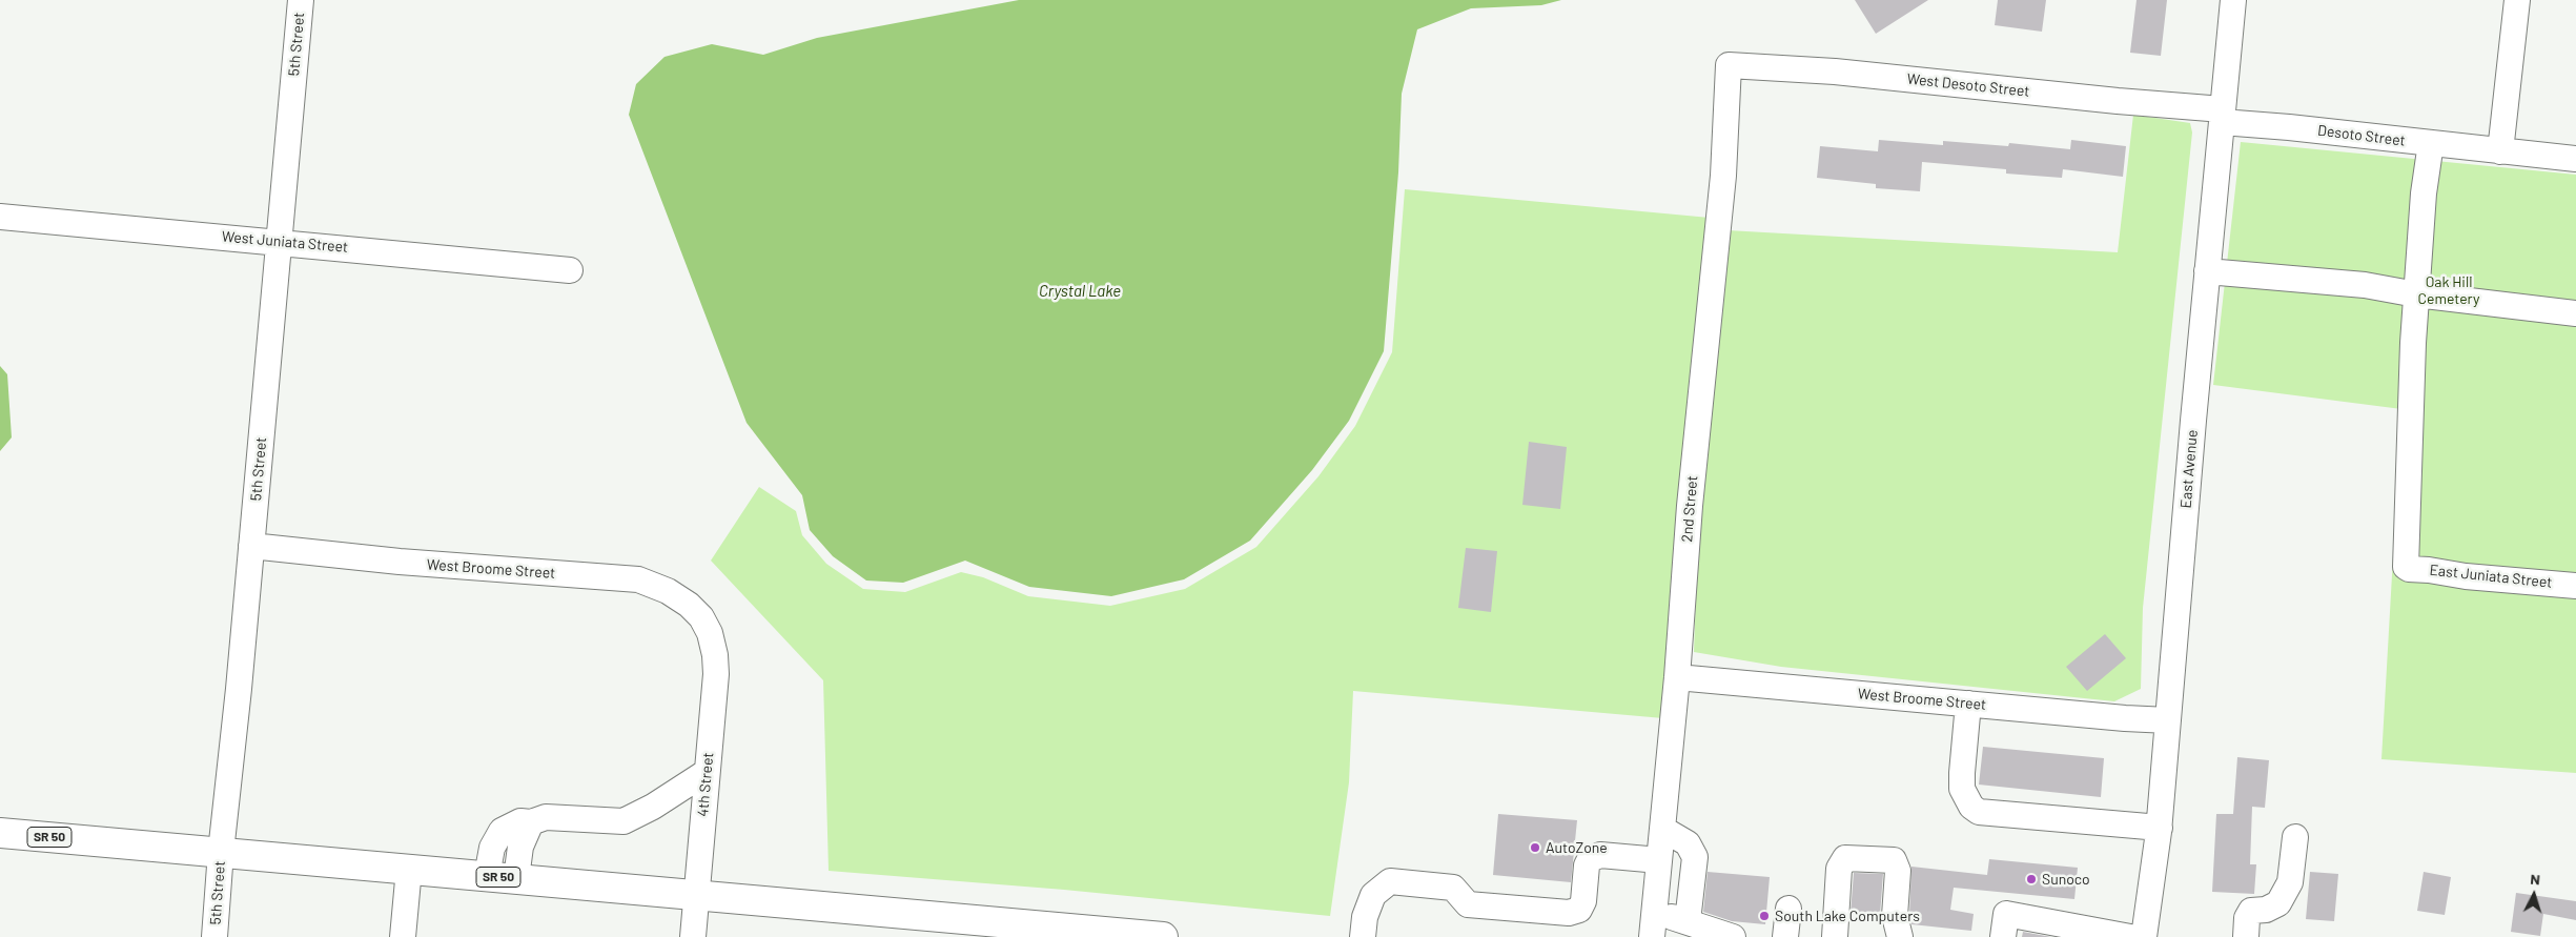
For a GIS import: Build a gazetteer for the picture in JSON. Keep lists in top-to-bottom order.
{
  "streets": {
    "highway": ["SR 50"],
    "street": [
      "5th Street",
      "West Desoto Street",
      "Desoto Street",
      "West Juniata Street",
      "East Avenue",
      "2nd Street",
      "West Broome Street",
      "East Juniata Street",
      "4th Street"
    ]
  },
  "crossings": [
    ["5th Street", "West Juniata Street"],
    ["5th Street", "West Broome Street"],
    ["5th Street", "SR 50"],
    ["West Desoto Street", "Desoto Street"],
    ["West Desoto Street", "East Avenue"],
    ["West Desoto Street", "2nd Street"],
    ["Desoto Street", "East Avenue"],
    ["East Avenue", "West Broome Street"],
    ["2nd Street", "West Broome Street"],
    ["West Broome Street", "4th Street"],
    ["4th Street", "SR 50"]
  ],
  "water": ["Crystal Lake"],
  "parks": ["Oak Hill Cemetery"],
  "places": ["AutoZone", "Sunoco", "South Lake Computers"],
  "north": "top"
}
